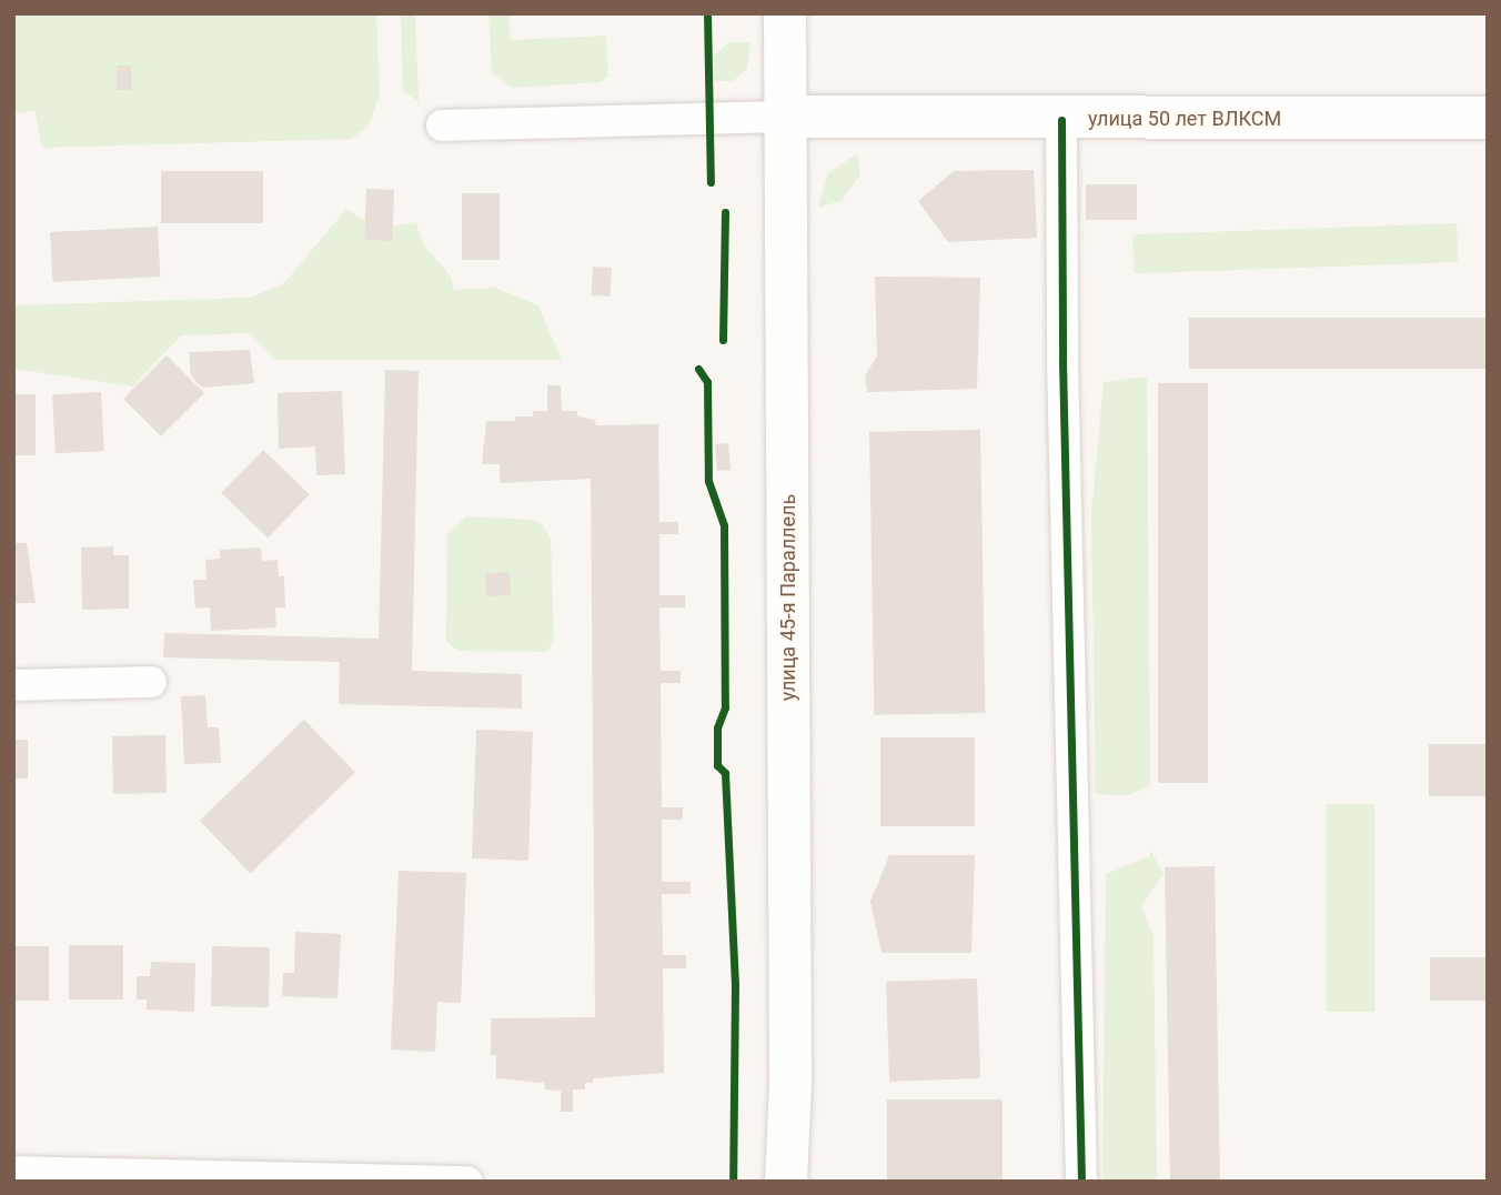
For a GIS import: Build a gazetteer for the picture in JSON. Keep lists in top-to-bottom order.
{
  "streets": {
    "main road": ["улица 50 лет ВЛКСМ", "улица 45-я Параллель"]
  },
  "crossings": [
    ["улица 50 лет ВЛКСМ", "улица 45-я Параллель"]
  ]
}
